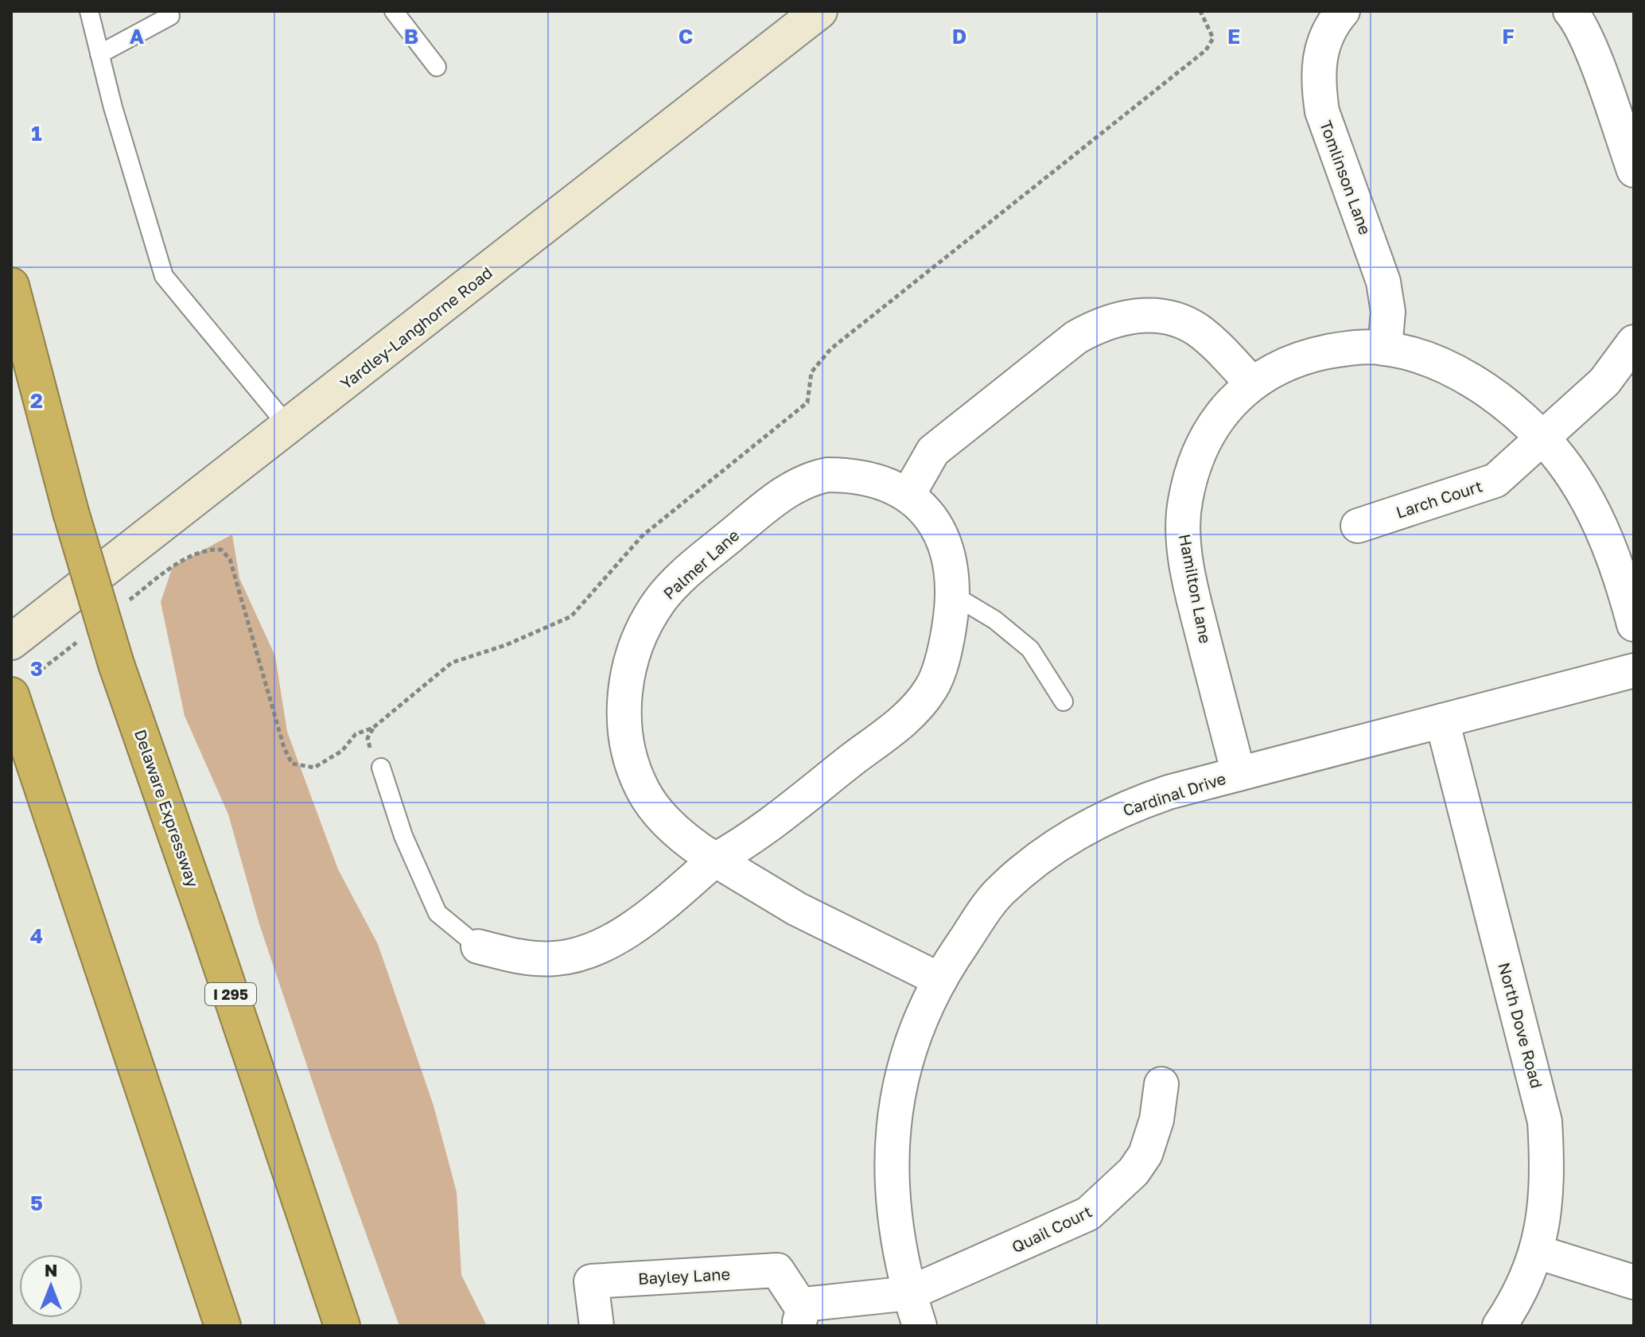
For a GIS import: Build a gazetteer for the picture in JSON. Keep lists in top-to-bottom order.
{
  "streets": {
    "highway": ["Delaware Expressway", "I 295"],
    "main road": ["Yardley-Langhorne Road"],
    "street": [
      "Tomlinson Lane",
      "Larch Court",
      "Palmer Lane",
      "Hamilton Lane",
      "Cardinal Drive",
      "North Dove Road",
      "Quail Court",
      "Bayley Lane"
    ]
  },
  "crossings": [
    ["Tomlinson Lane", "Hamilton Lane"],
    ["Larch Court", "Hamilton Lane"],
    ["Palmer Lane", "Cardinal Drive"],
    ["Hamilton Lane", "Cardinal Drive"],
    ["Cardinal Drive", "North Dove Road"],
    ["Cardinal Drive", "Quail Court"],
    ["Cardinal Drive", "Bayley Lane"],
    ["Quail Court", "Bayley Lane"]
  ],
  "north": "top",
  "grid": {
    "columns": [
      "A",
      "B",
      "C",
      "D",
      "E",
      "F"
    ],
    "rows": [
      "1",
      "2",
      "3",
      "4",
      "5"
    ]
  }
}
